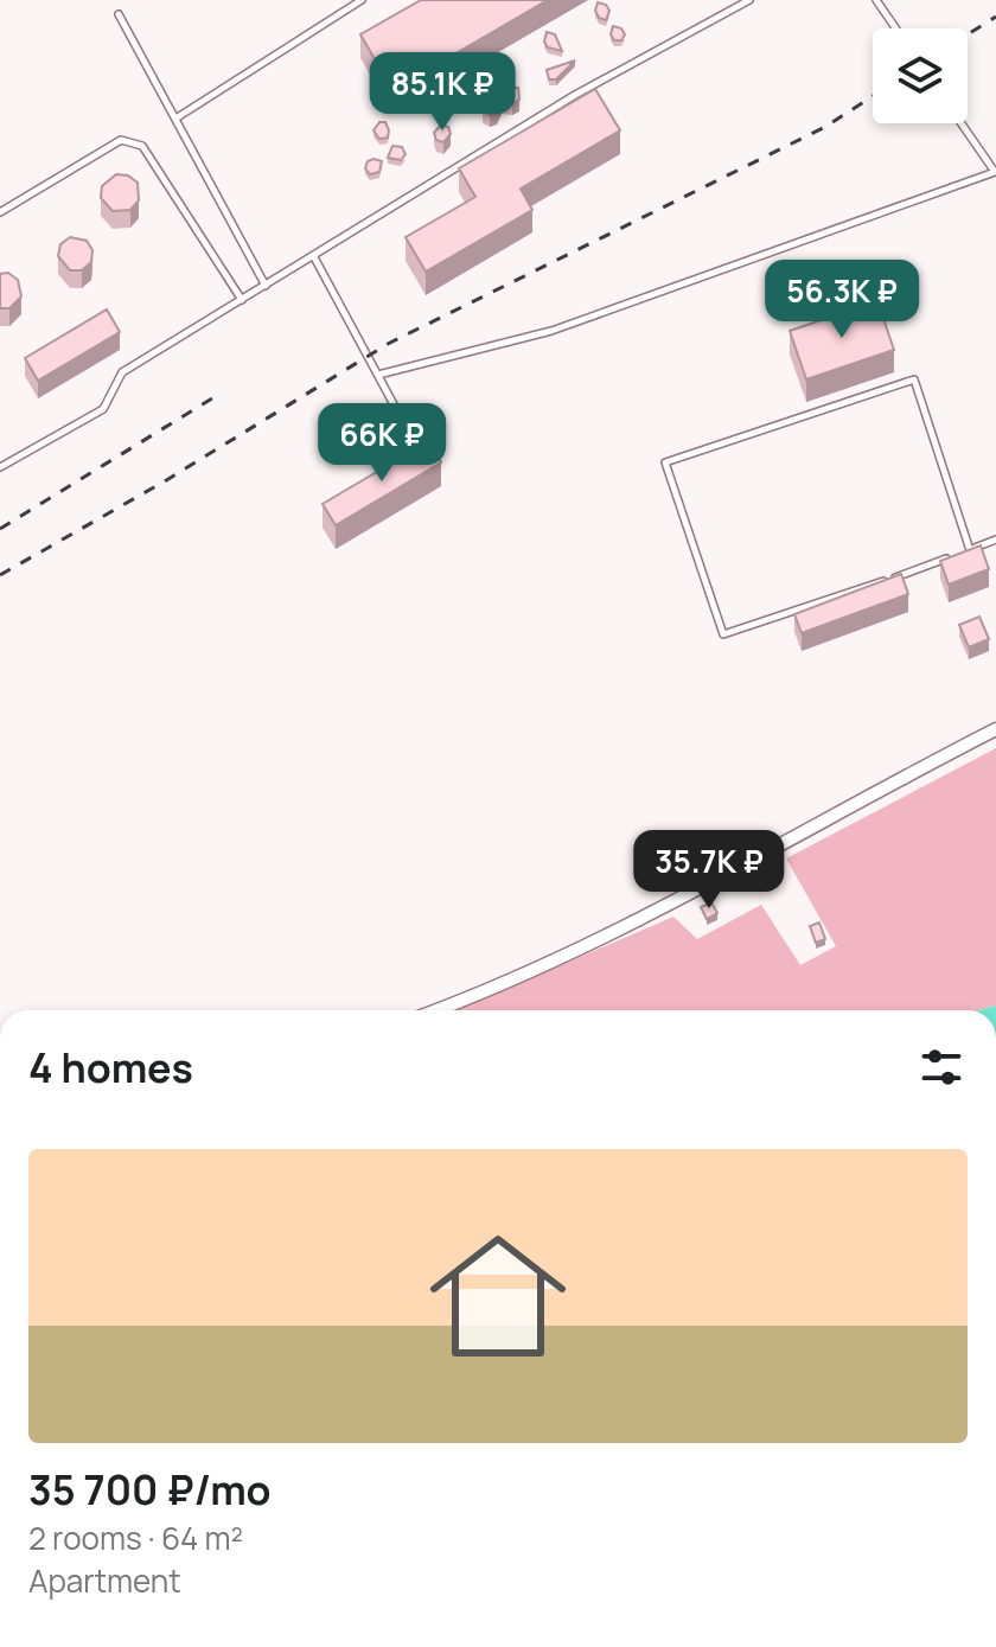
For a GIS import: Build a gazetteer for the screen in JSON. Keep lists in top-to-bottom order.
{
  "page": {
    "price": [
      "85.1K ₽",
      "56.3K ₽",
      "66K ₽",
      "35.7K ₽"
    ],
    "heading": "4 homes",
    "list": [
      {
        "name": "35 700 ₽/mo",
        "note": "2 rooms · 64 m² · Apartment"
      }
    ]
  }
}
